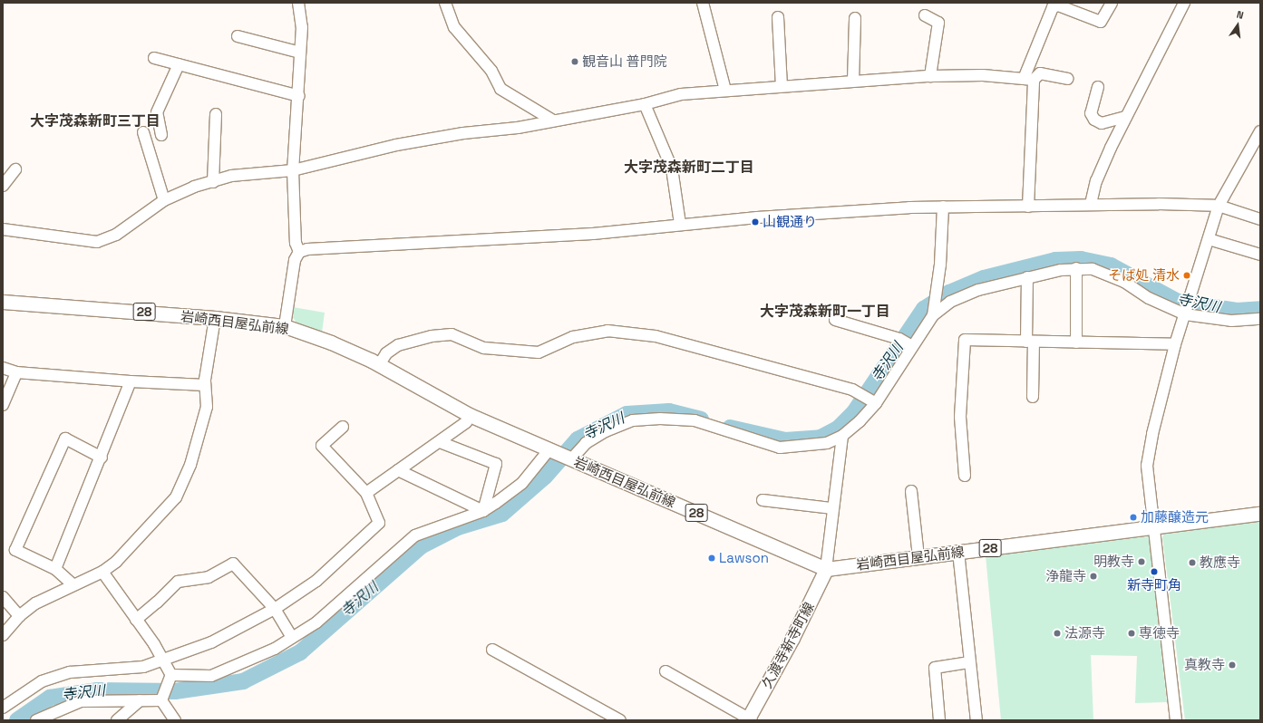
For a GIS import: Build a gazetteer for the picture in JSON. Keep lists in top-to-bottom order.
{
  "streets": {
    "main road": ["28", "岩崎西目屋弘前線", "久渡寺新寺町線"]
  },
  "crossings": [
    ["岩崎西目屋弘前線", "久渡寺新寺町線"]
  ],
  "districts": ["大字茂森新町三丁目", "大字茂森新町二丁目", "大字茂森新町一丁目"],
  "water": ["寺沢川"],
  "places": [
    "観音山 普門院",
    "山観通り",
    "そば処 清水",
    "加藤醸造元",
    "Lawson",
    "明教寺",
    "教應寺",
    "新寺町角",
    "浄龍寺",
    "法源寺",
    "専徳寺",
    "真教寺"
  ],
  "north": "top"
}
